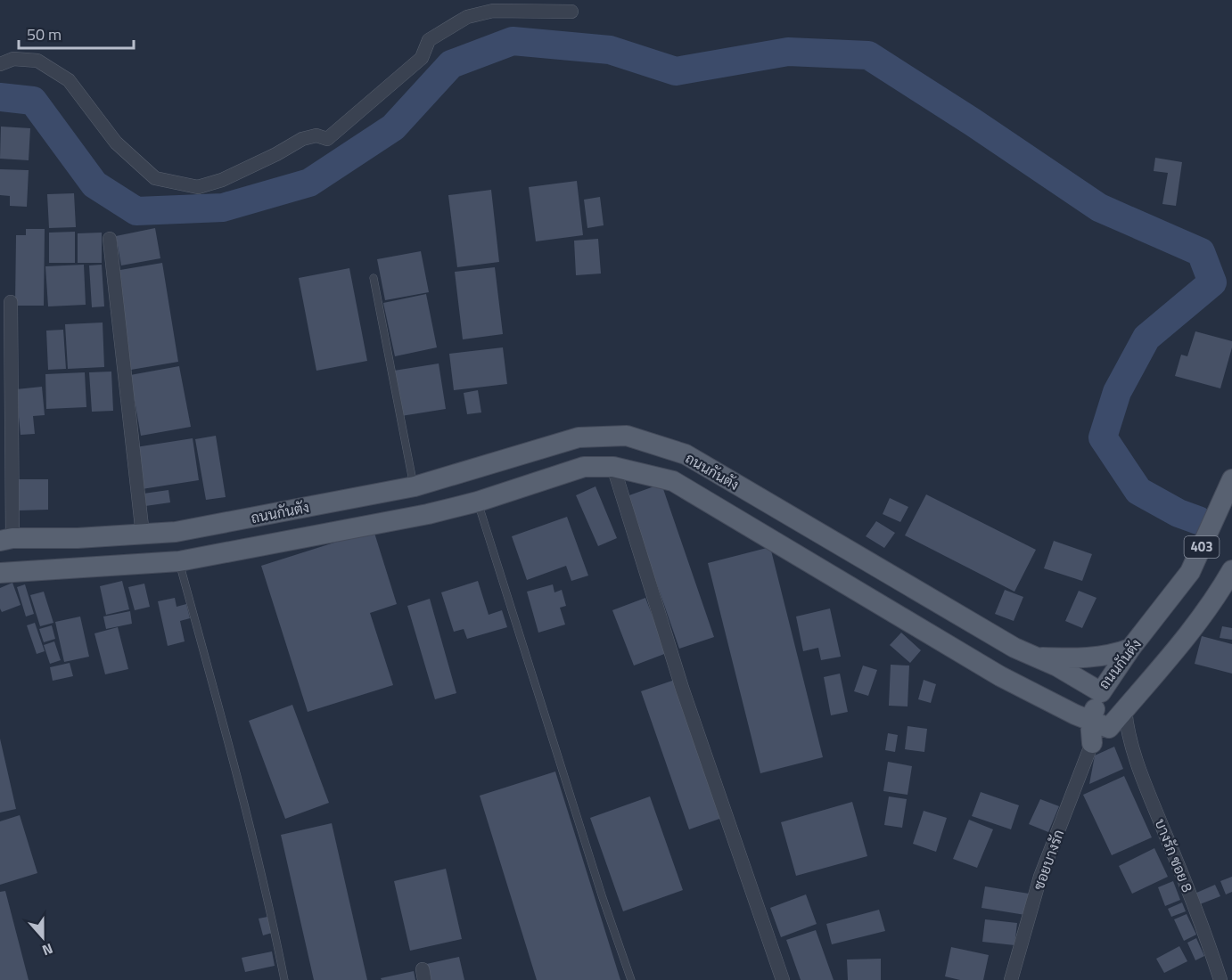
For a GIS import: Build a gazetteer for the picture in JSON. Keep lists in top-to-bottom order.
{
  "streets": {
    "main road": ["ถนนกันตัง", "403"],
    "street": ["บางรัก ซอย 8", "ซอยบางรัก"]
  },
  "crossings": [
    ["ถนนกันตัง", "บางรัก ซอย 8"]
  ],
  "scale_bar": "50 m",
  "north": "bottom"
}
